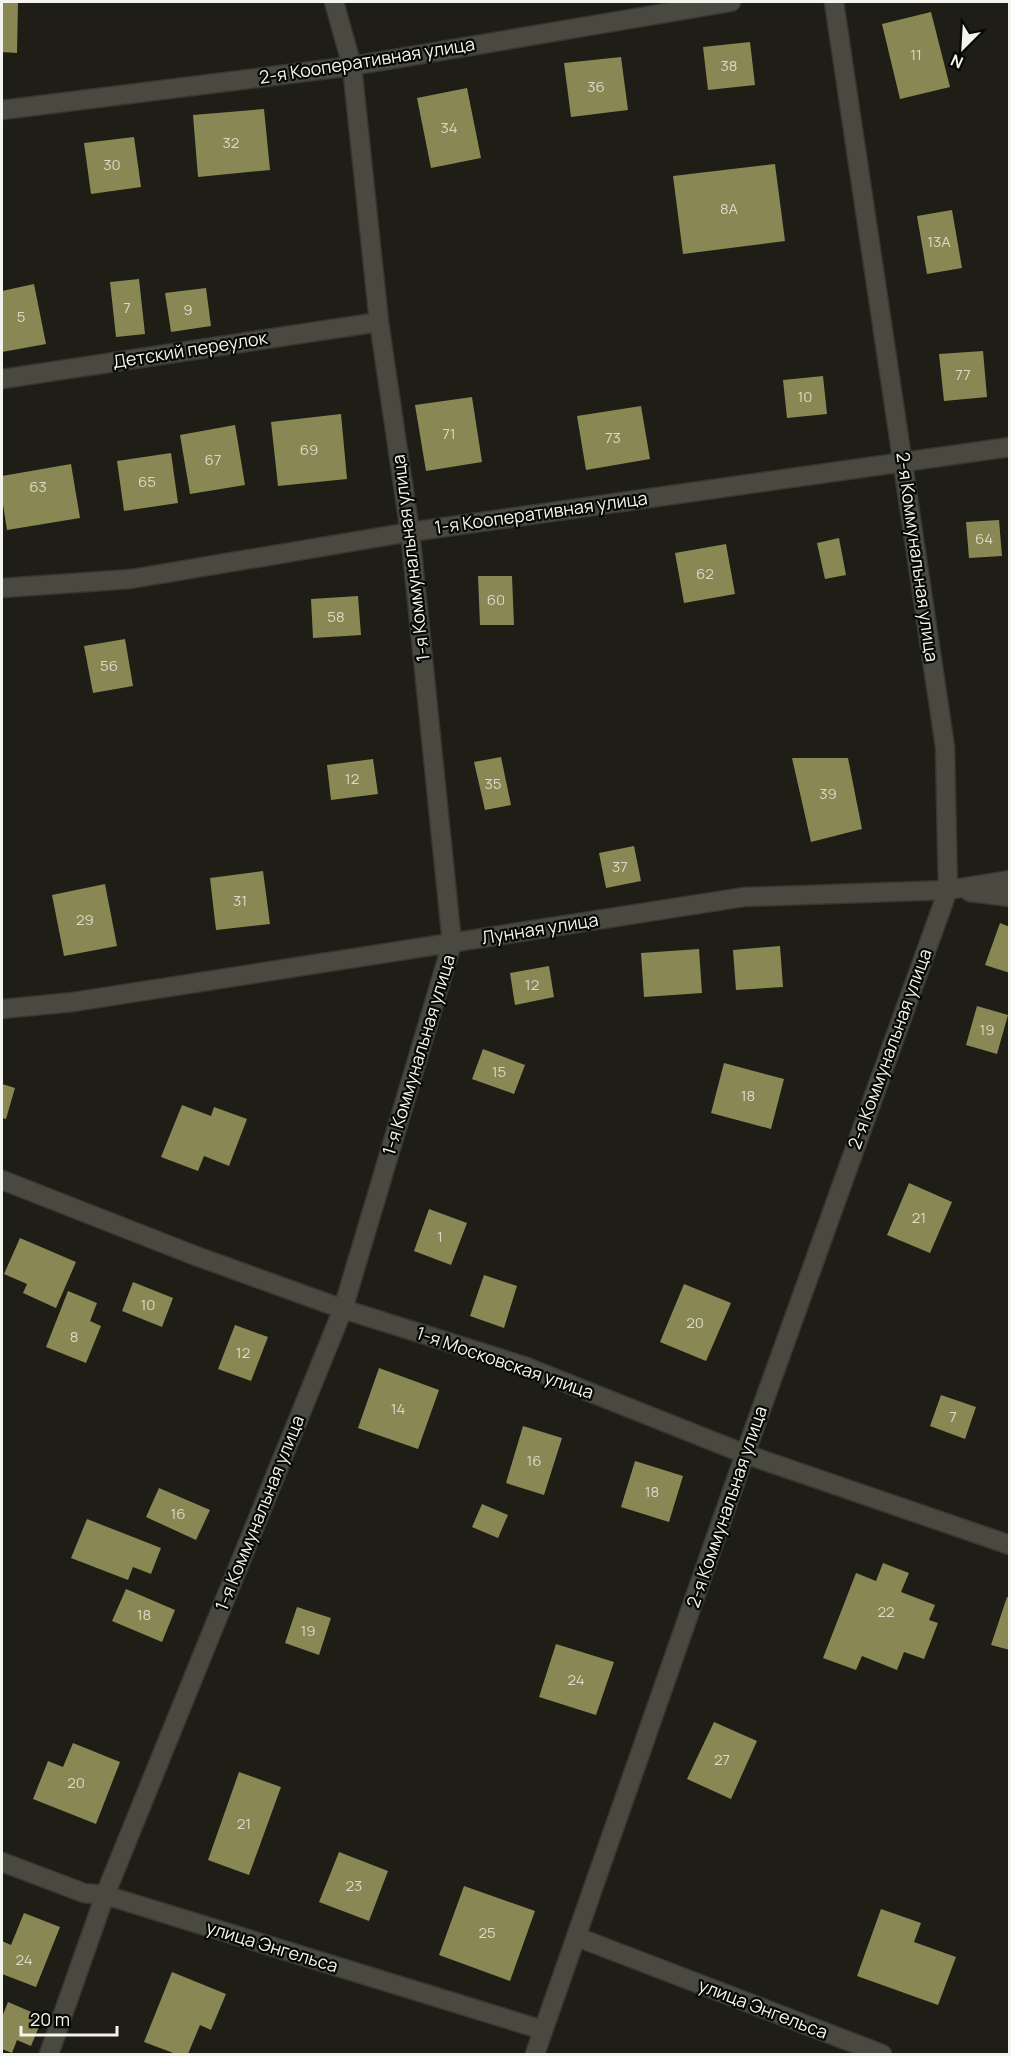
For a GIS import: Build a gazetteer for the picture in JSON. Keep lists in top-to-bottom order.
{
  "streets": {
    "street": [
      "2-я Кооперативная улица",
      "Детский переулок",
      "1-я Кооперативная улица",
      "2-я Коммунальная улица",
      "1-я Коммунальная улица",
      "Лунная улица",
      "1-я Московская улица",
      "улица Энгельса"
    ]
  },
  "crossings": [
    ["2-я Кооперативная улица", "1-я Коммунальная улица"],
    ["Детский переулок", "1-я Коммунальная улица"],
    ["1-я Кооперативная улица", "2-я Коммунальная улица"],
    ["1-я Кооперативная улица", "1-я Коммунальная улица"],
    ["2-я Коммунальная улица", "Лунная улица"],
    ["2-я Коммунальная улица", "1-я Московская улица"],
    ["2-я Коммунальная улица", "улица Энгельса"],
    ["1-я Коммунальная улица", "Лунная улица"],
    ["1-я Коммунальная улица", "1-я Московская улица"],
    ["1-я Коммунальная улица", "улица Энгельса"]
  ],
  "house_numbers": [
    "11",
    "38",
    "36",
    "34",
    "32",
    "30",
    "8А",
    "13А",
    "7",
    "9",
    "5",
    "77",
    "10",
    "71",
    "73",
    "69",
    "67",
    "65",
    "63",
    "64",
    "62",
    "60",
    "58",
    "56",
    "12",
    "35",
    "39",
    "37",
    "31",
    "29",
    "12",
    "19",
    "15",
    "18",
    "21",
    "1",
    "10",
    "20",
    "8",
    "12",
    "14",
    "7",
    "16",
    "18",
    "16",
    "22",
    "18",
    "19",
    "24",
    "27",
    "20",
    "21",
    "23",
    "25",
    "24"
  ],
  "scale_bar": "20 m",
  "north": "bottom left"
}
